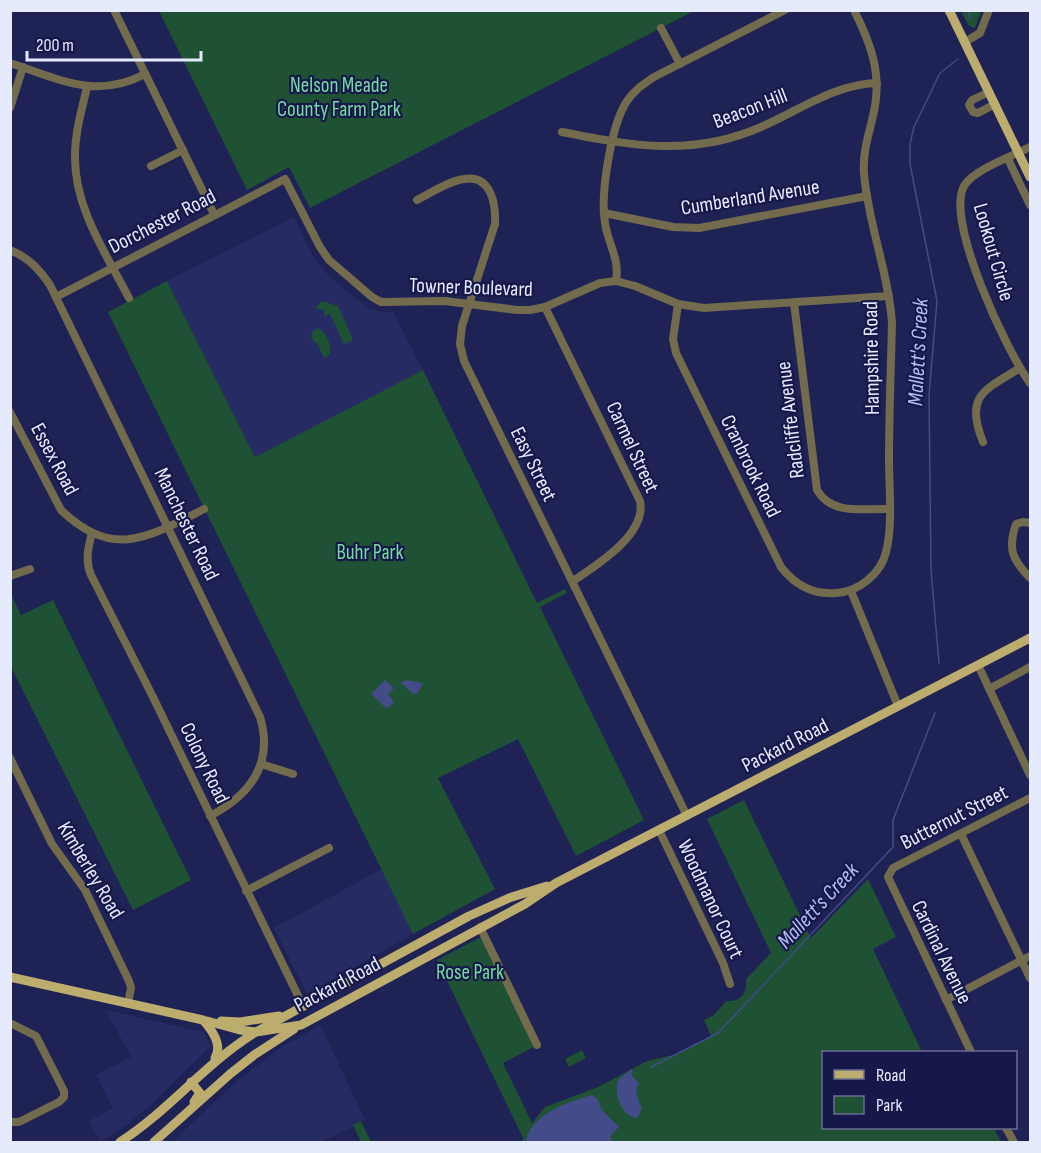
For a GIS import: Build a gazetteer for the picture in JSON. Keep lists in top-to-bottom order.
{
  "streets": {
    "main road": ["Packard Road"],
    "street": [
      "Beacon Hill",
      "Cumberland Avenue",
      "Dorchester Road",
      "Lookout Circle",
      "Towner Boulevard",
      "Hampshire Road",
      "Radcliffe Avenue",
      "Carmel Street",
      "Essex Road",
      "Easy Street",
      "Cranbrook Road",
      "Manchester Road",
      "Colony Road",
      "Butternut Street",
      "Kimberley Road",
      "Woodmanor Court",
      "Cardinal Avenue"
    ]
  },
  "crossings": [
    ["Beacon Hill", "Hampshire Road"],
    ["Cumberland Avenue", "Hampshire Road"],
    ["Dorchester Road", "Towner Boulevard"],
    ["Dorchester Road", "Manchester Road"],
    ["Towner Boulevard", "Carmel Street"],
    ["Towner Boulevard", "Easy Street"],
    ["Hampshire Road", "Radcliffe Avenue"],
    ["Hampshire Road", "Cranbrook Road"],
    ["Carmel Street", "Easy Street"],
    ["Essex Road", "Manchester Road"],
    ["Essex Road", "Colony Road"],
    ["Easy Street", "Packard Road"],
    ["Manchester Road", "Colony Road"],
    ["Packard Road", "Colony Road"],
    ["Packard Road", "Kimberley Road"],
    ["Packard Road", "Woodmanor Court"],
    ["Butternut Street", "Cardinal Avenue"]
  ],
  "water": ["Mallett's Creek"],
  "parks": ["Nelson Meade County Farm Park", "Buhr Park", "Rose Park"],
  "legend": ["Road", "Park"],
  "scale_bar": "200 m"
}
